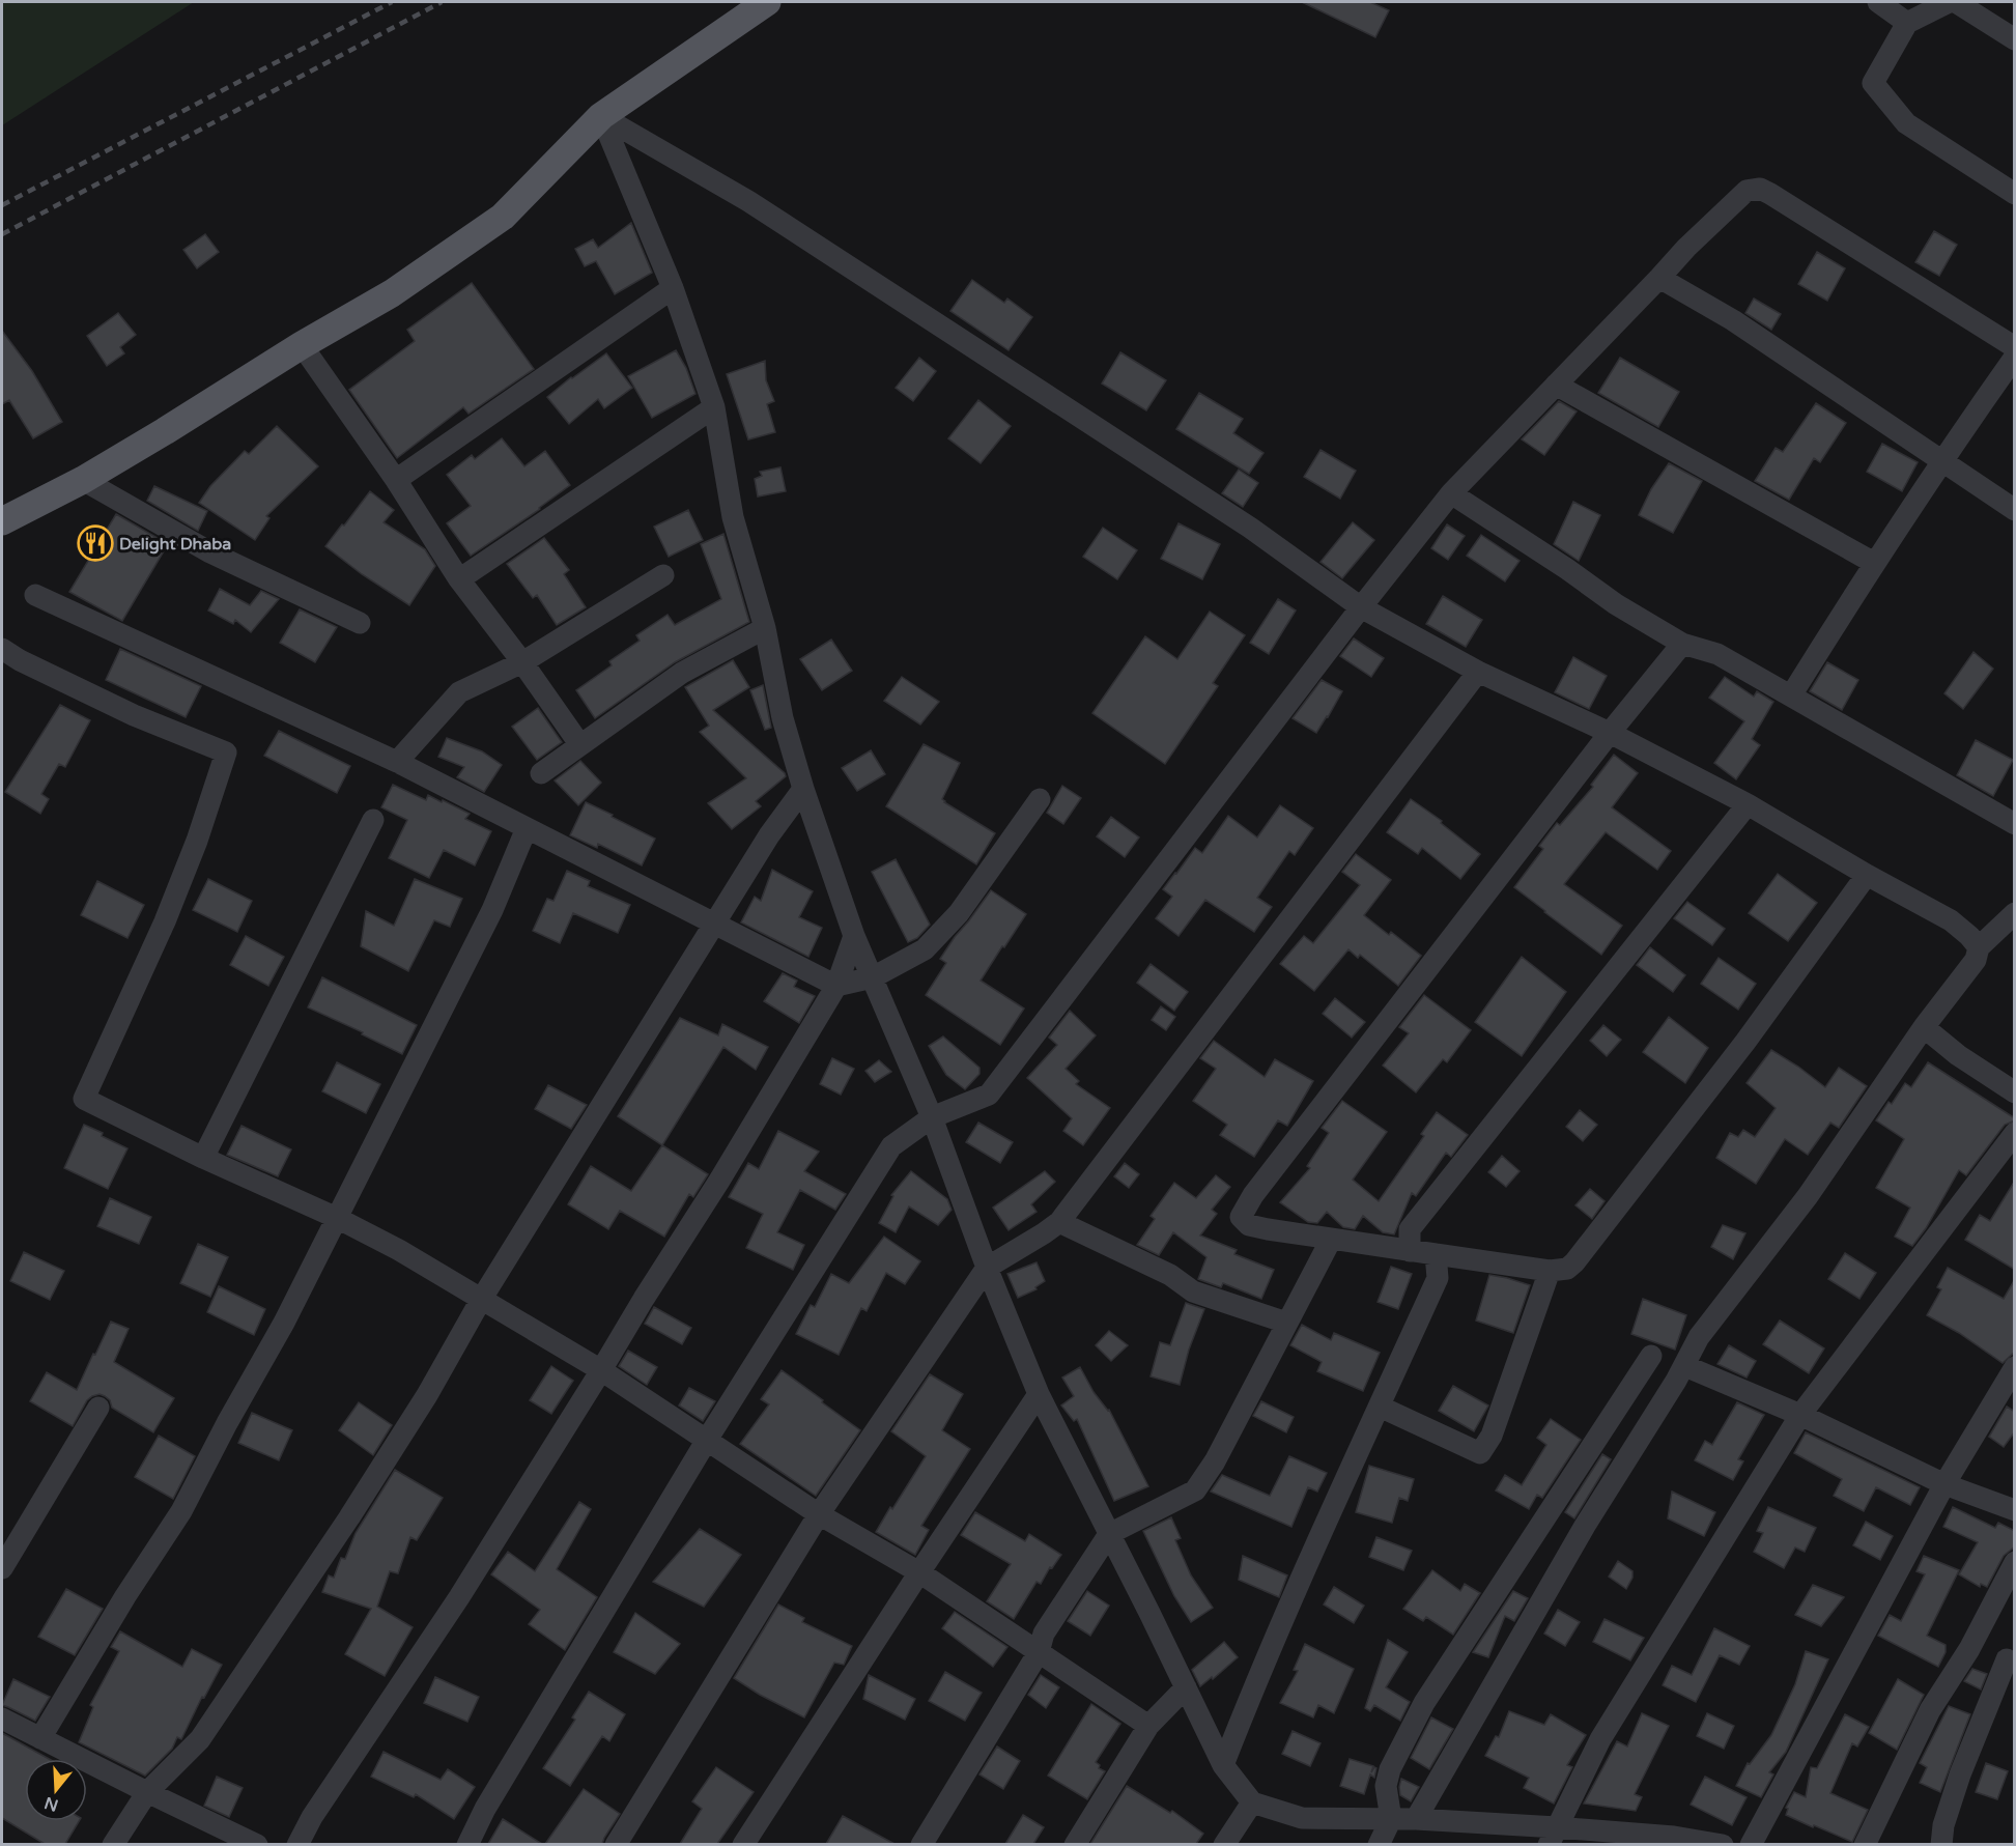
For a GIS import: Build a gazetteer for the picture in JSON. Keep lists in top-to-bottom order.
{
  "places": {
    "restaurant": ["Delight Dhaba"]
  },
  "north": "bottom"
}
